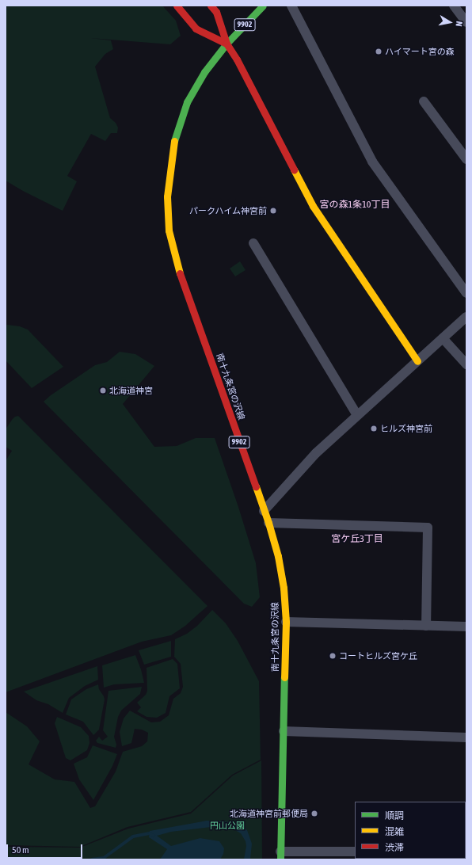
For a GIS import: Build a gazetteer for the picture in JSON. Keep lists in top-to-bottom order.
{
  "streets": {
    "main road": ["9902", "南十九条宮の沢線"]
  },
  "districts": ["宮の森1条10丁目", "宮ケ丘3丁目"],
  "parks": ["円山公園"],
  "places": [
    "ハイマート宮の森",
    "パークハイム神宮前",
    "北海道神宮",
    "ヒルズ神宮前",
    "コートヒルズ宮ケ丘",
    "北海道神宮前郵便局"
  ],
  "legend": ["順調", "混雑", "渋滞"],
  "scale_bar": "50 m",
  "north": "right"
}
